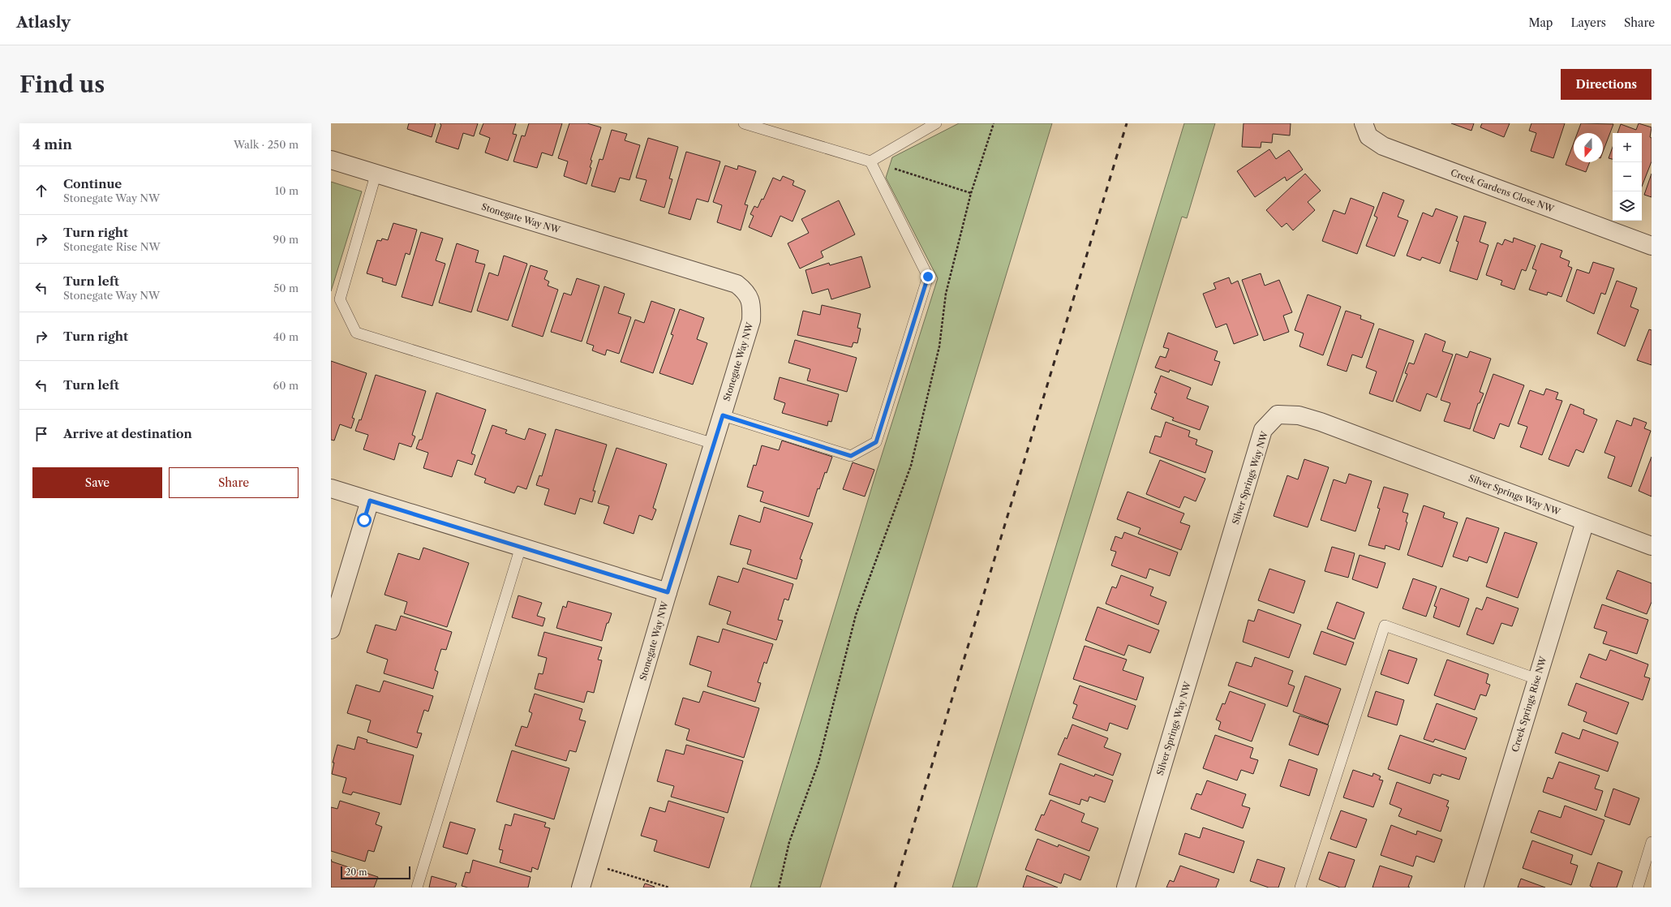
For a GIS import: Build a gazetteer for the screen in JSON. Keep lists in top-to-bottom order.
{
  "streets": {
    "street": [
      "Creek Gardens Close NW",
      "Stonegate Way NW",
      "Silver Springs Way NW",
      "Creek Springs Rise NW"
    ]
  },
  "crossings": [
    ["Silver Springs Way NW", "Creek Springs Rise NW"]
  ],
  "scale_bar": "20 m",
  "north": "bottom",
  "page": {
    "header": "Atlasly",
    "nav": ["Map", "Layers", "Share"],
    "buttons": [
      "Directions",
      ["Save", "Share"]
    ],
    "title": "Find us",
    "heading": ["4 min", "Walk · 250 m"],
    "map_buttons": ["+", "−"],
    "list": [
      ["Continue", "Stonegate Way NW", "10 m"],
      ["Turn right", "Stonegate Rise NW", "90 m"],
      ["Turn left", "Stonegate Way NW", "50 m"],
      ["Turn right", "40 m"],
      ["Turn left", "60 m"],
      "Arrive at destination"
    ],
    "scale": "20 m"
  }
}
